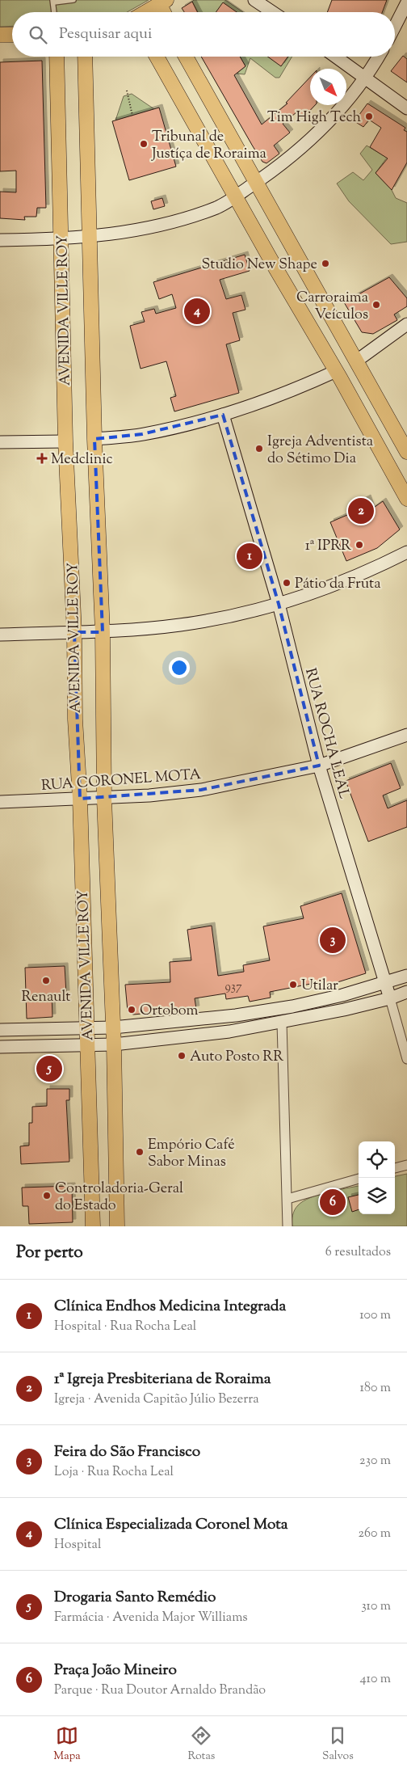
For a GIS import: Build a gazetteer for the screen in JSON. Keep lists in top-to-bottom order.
{
  "streets": {
    "main road": ["AVENIDA VILLE ROY"],
    "street": ["RUA ROCHA LEAL", "RUA CORONEL MOTA"]
  },
  "crossings": [
    ["AVENIDA VILLE ROY", "RUA CORONEL MOTA"],
    ["RUA ROCHA LEAL", "RUA CORONEL MOTA"]
  ],
  "places": {
    "other": [
      "Tim High Tech",
      "Tribunal de Justíça de Roraima",
      "Studio New Shape",
      "Carroraima Veículos",
      "Igreja Adventista do Sétimo Dia",
      "1ª IPRR",
      "Pátio da Fruta",
      "Renault",
      "Utilar",
      "Ortobom",
      "Auto Posto RR",
      "Empório Café Sabor Minas",
      "Controladoria-Geral do Estado"
    ],
    "health": ["Medclinic"]
  },
  "house_numbers": ["937"],
  "north": "bottom right",
  "page": {
    "search": "Pesquisar aqui",
    "pins": [
      "4",
      "2",
      "1",
      "3",
      "5",
      "6"
    ],
    "heading": ["Por perto", "6 resultados"],
    "list": [
      {
        "mark": "1",
        "name": "Clínica Endhos Medicina Integrada",
        "note": "Hospital · Rua Rocha Leal",
        "value": "100 m"
      },
      {
        "mark": "2",
        "name": "1ª Igreja Presbiteriana de Roraima",
        "note": "Igreja · Avenida Capitão Júlio Bezerra",
        "value": "180 m"
      },
      {
        "mark": "3",
        "name": "Feira do São Francisco",
        "note": "Loja · Rua Rocha Leal",
        "value": "230 m"
      },
      {
        "mark": "4",
        "name": "Clínica Especializada Coronel Mota",
        "note": "Hospital",
        "value": "260 m"
      },
      {
        "mark": "5",
        "name": "Drogaria Santo Remédio",
        "note": "Farmácia · Avenida Major Williams",
        "value": "310 m"
      },
      {
        "mark": "6",
        "name": "Praça João Mineiro",
        "note": "Parque · Rua Doutor Arnaldo Brandão",
        "value": "410 m"
      }
    ],
    "nav": ["Mapa", "Rotas", "Salvos"]
  }
}
